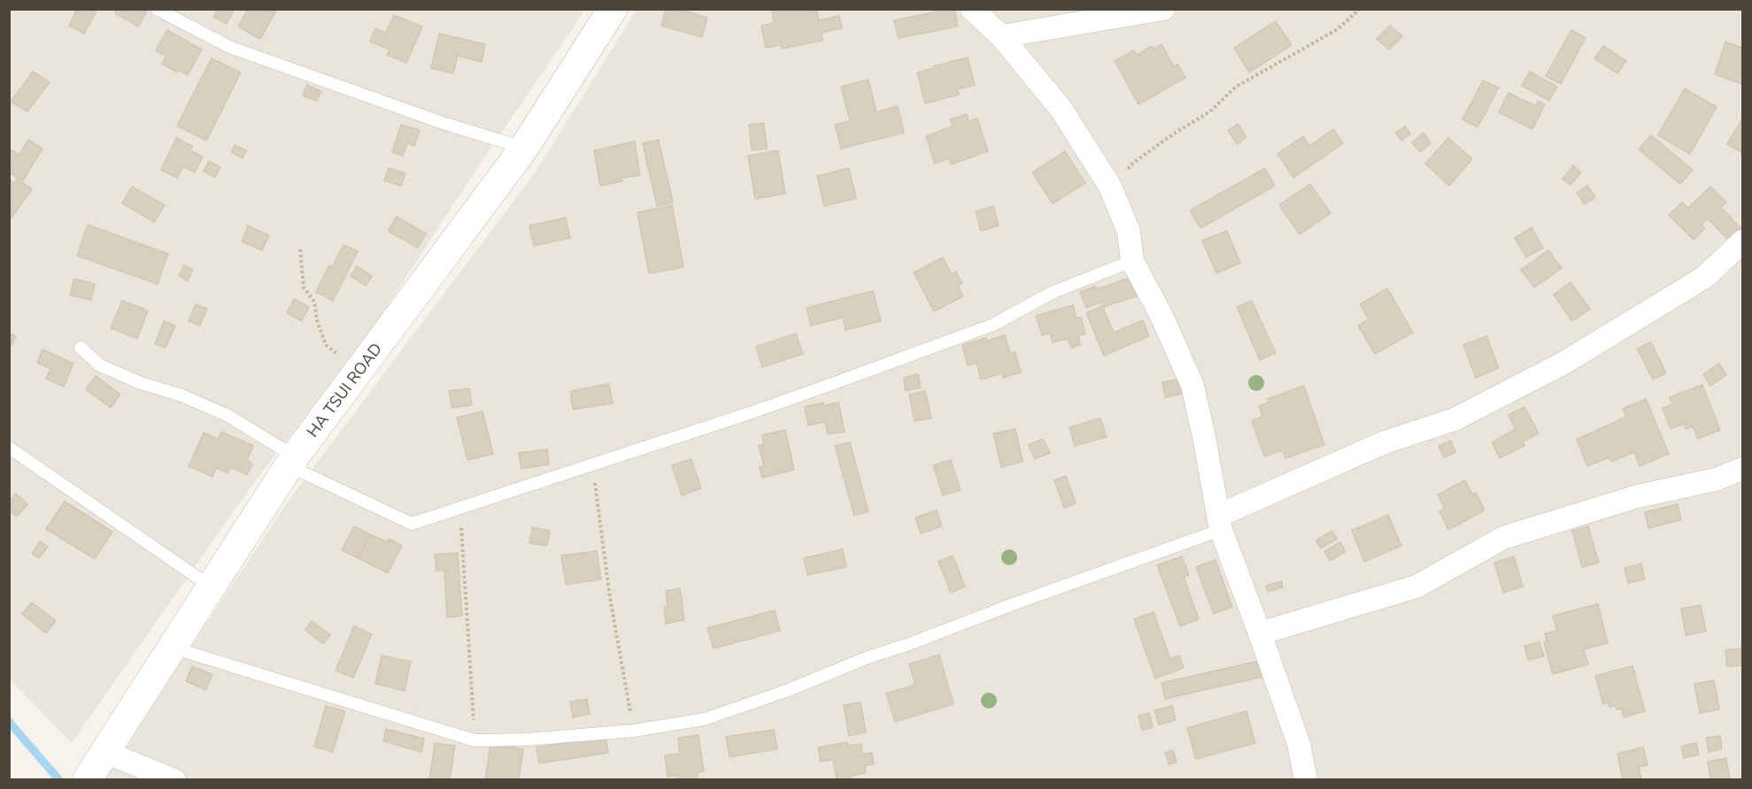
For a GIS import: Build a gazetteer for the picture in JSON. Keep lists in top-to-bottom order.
{
  "streets": {
    "street": ["HA TSUI ROAD"]
  }
}
